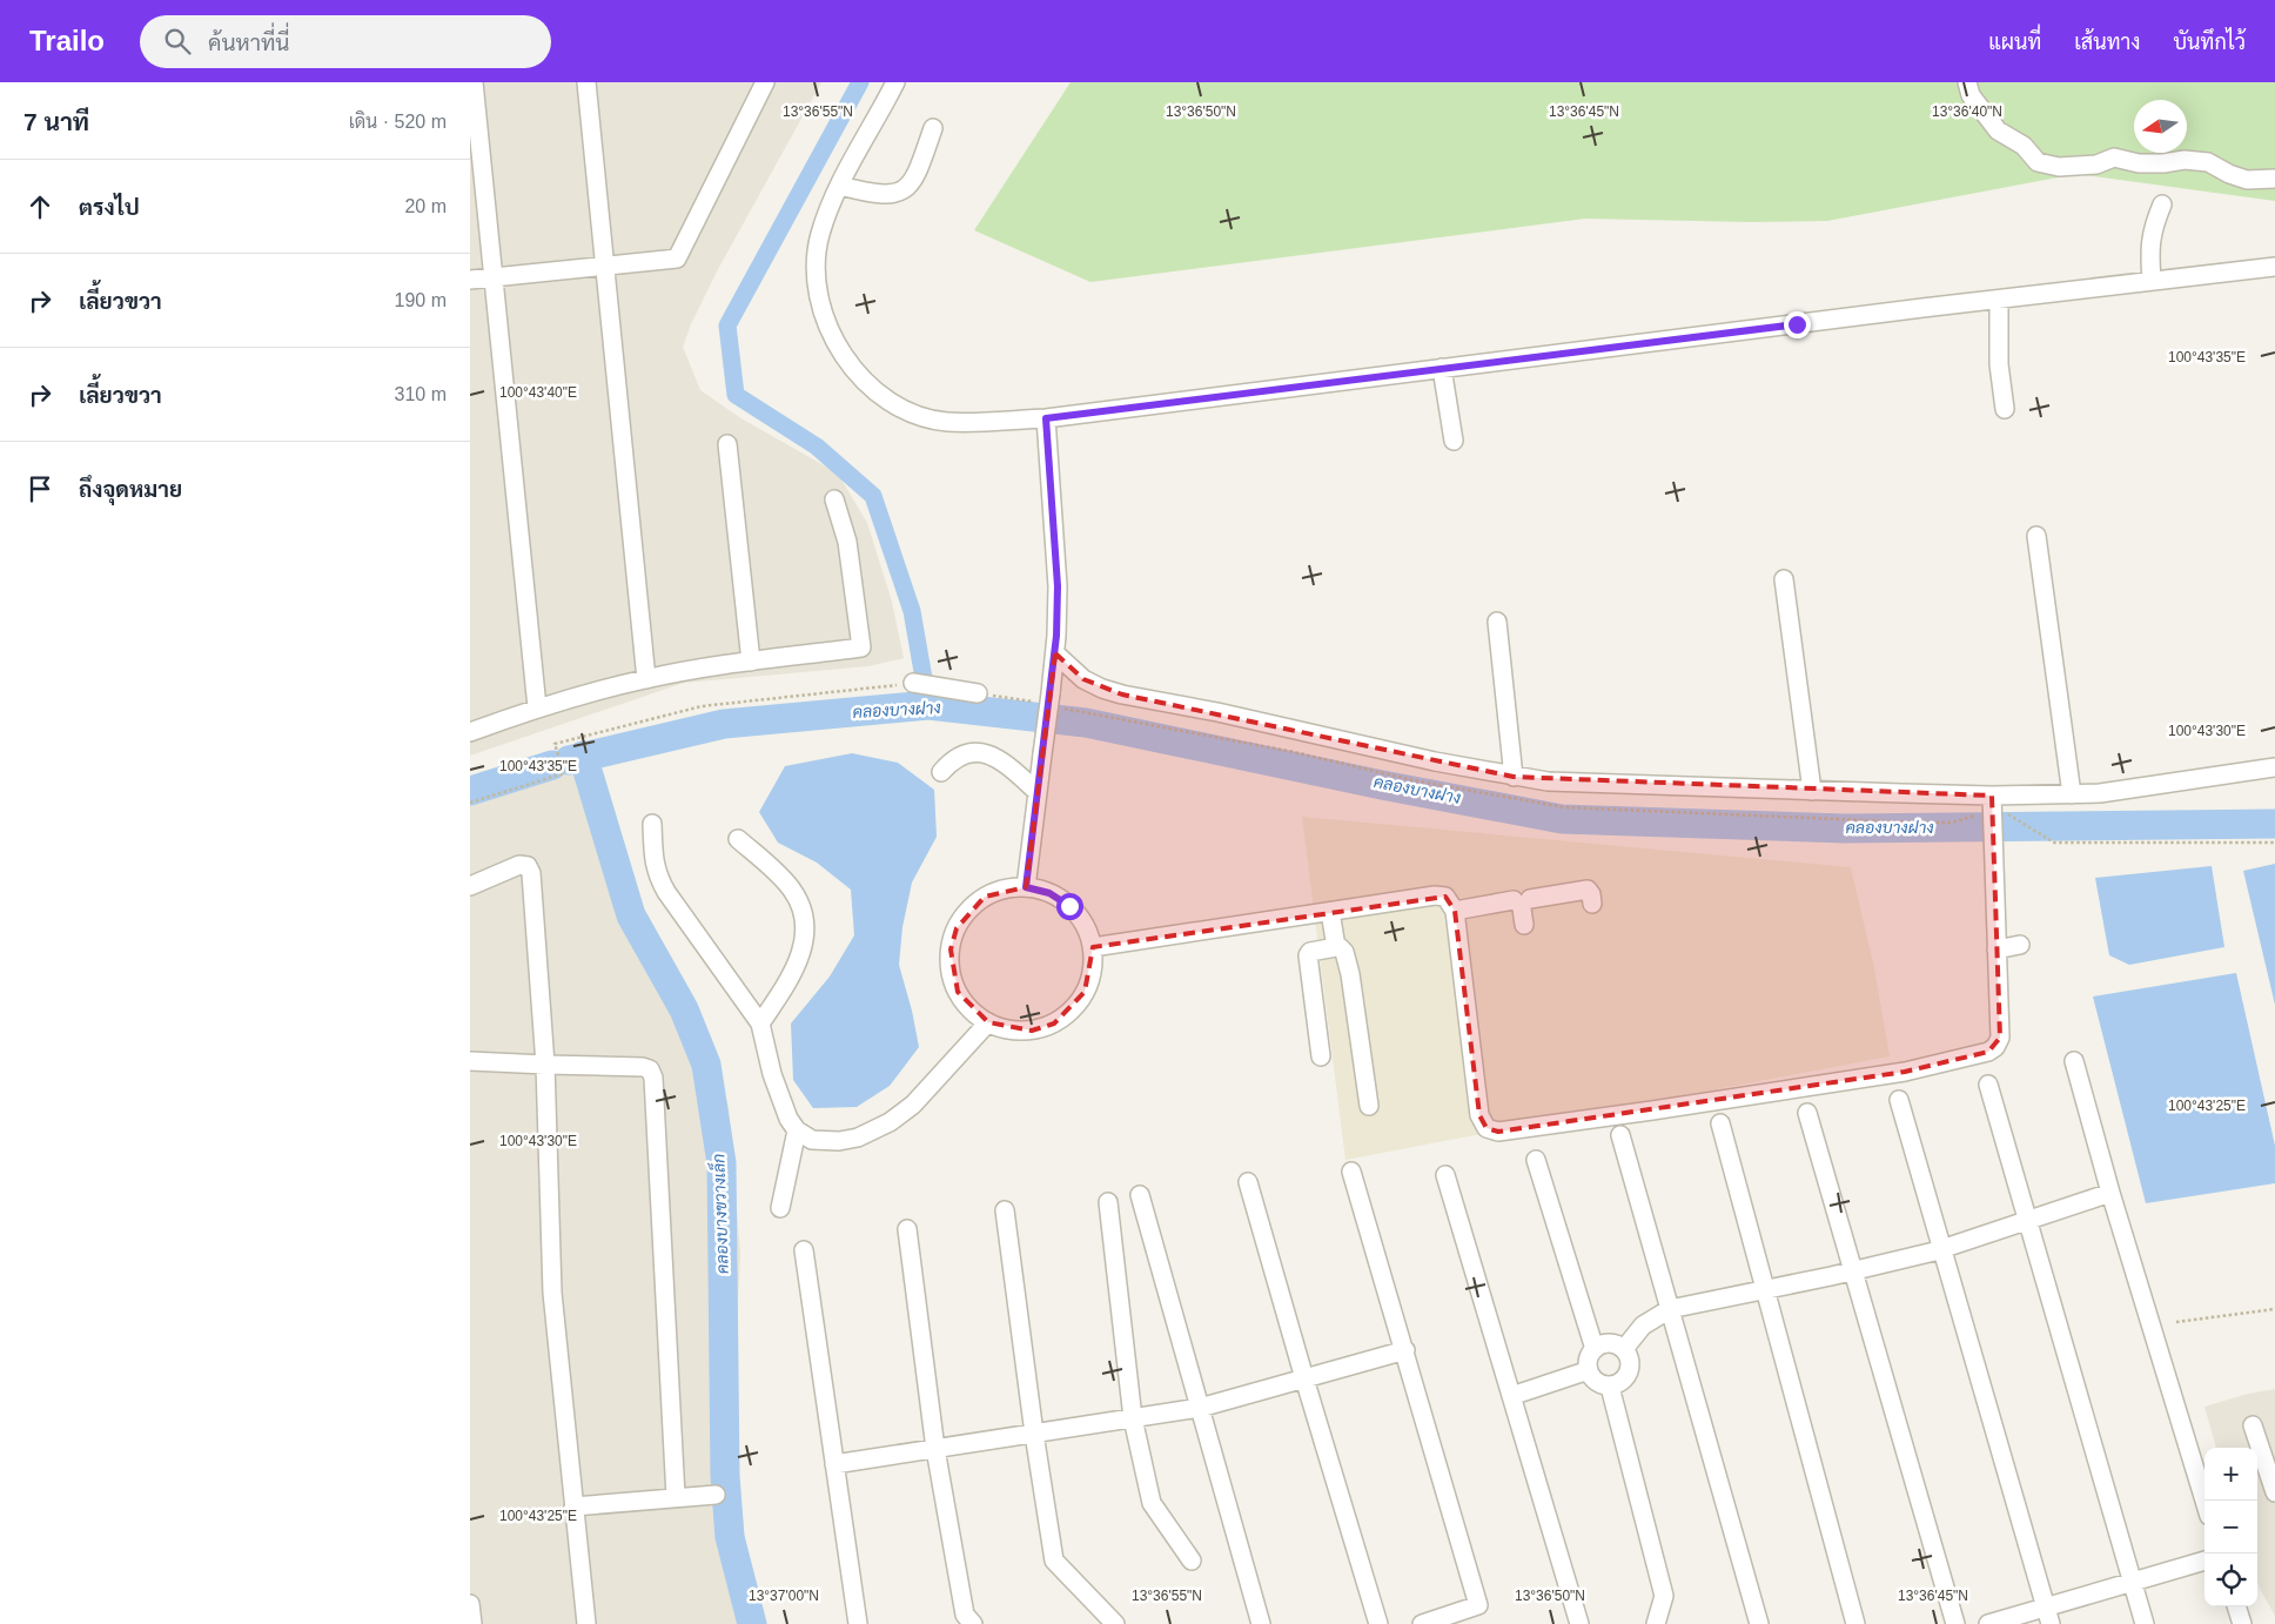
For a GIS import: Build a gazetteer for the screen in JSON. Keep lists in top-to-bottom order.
{
  "water": ["คลองบางฝาง", "คลองบางขวางเล็ก"],
  "north": "left",
  "page": {
    "header": "Trailo",
    "search": "ค้นหาที่นี่",
    "nav": ["แผนที่", "เส้นทาง", "บันทึกไว้"],
    "heading": ["7 นาที", "เดิน · 520 m"],
    "list": [
      ["ตรงไป", "20 m"],
      ["เลี้ยวขวา", "190 m"],
      ["เลี้ยวขวา", "310 m"],
      "ถึงจุดหมาย"
    ],
    "map_buttons": ["+", "−"]
  },
  "coordinates": [
    "13°36'55\"N",
    "13°36'50\"N",
    "13°36'45\"N",
    "13°36'40\"N",
    "100°43'35\"E",
    "100°43'40\"E",
    "100°43'30\"E",
    "100°43'25\"E",
    "13°37'00\"N"
  ]
}
